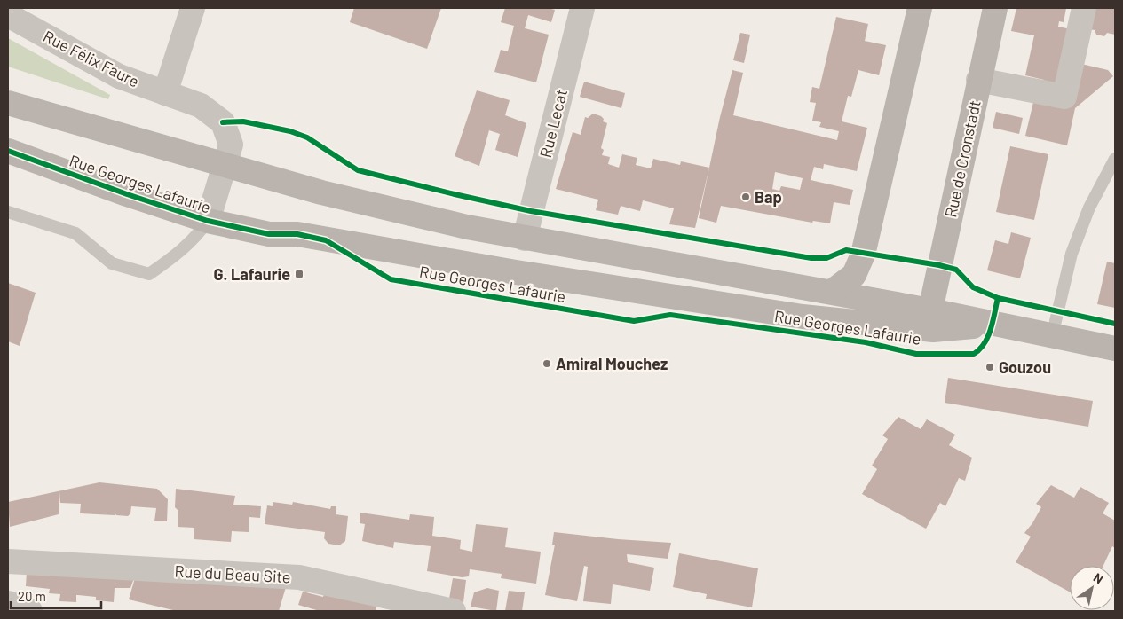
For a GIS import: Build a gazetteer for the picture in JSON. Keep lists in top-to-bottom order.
{
  "streets": {
    "street": [
      "Rue Félix Faure",
      "Rue Lecat",
      "Rue de Cronstadt",
      "Rue Georges Lafaurie",
      "Rue du Beau Site"
    ]
  },
  "crossings": [
    ["Rue Félix Faure", "Rue Georges Lafaurie"],
    ["Rue Lecat", "Rue Georges Lafaurie"],
    ["Rue de Cronstadt", "Rue Georges Lafaurie"]
  ],
  "places": {
    "other": ["Bap", "Amiral Mouchez", "Gouzou"],
    "transit": ["G. Lafaurie"]
  },
  "scale_bar": "20 m",
  "north": "top right"
}
